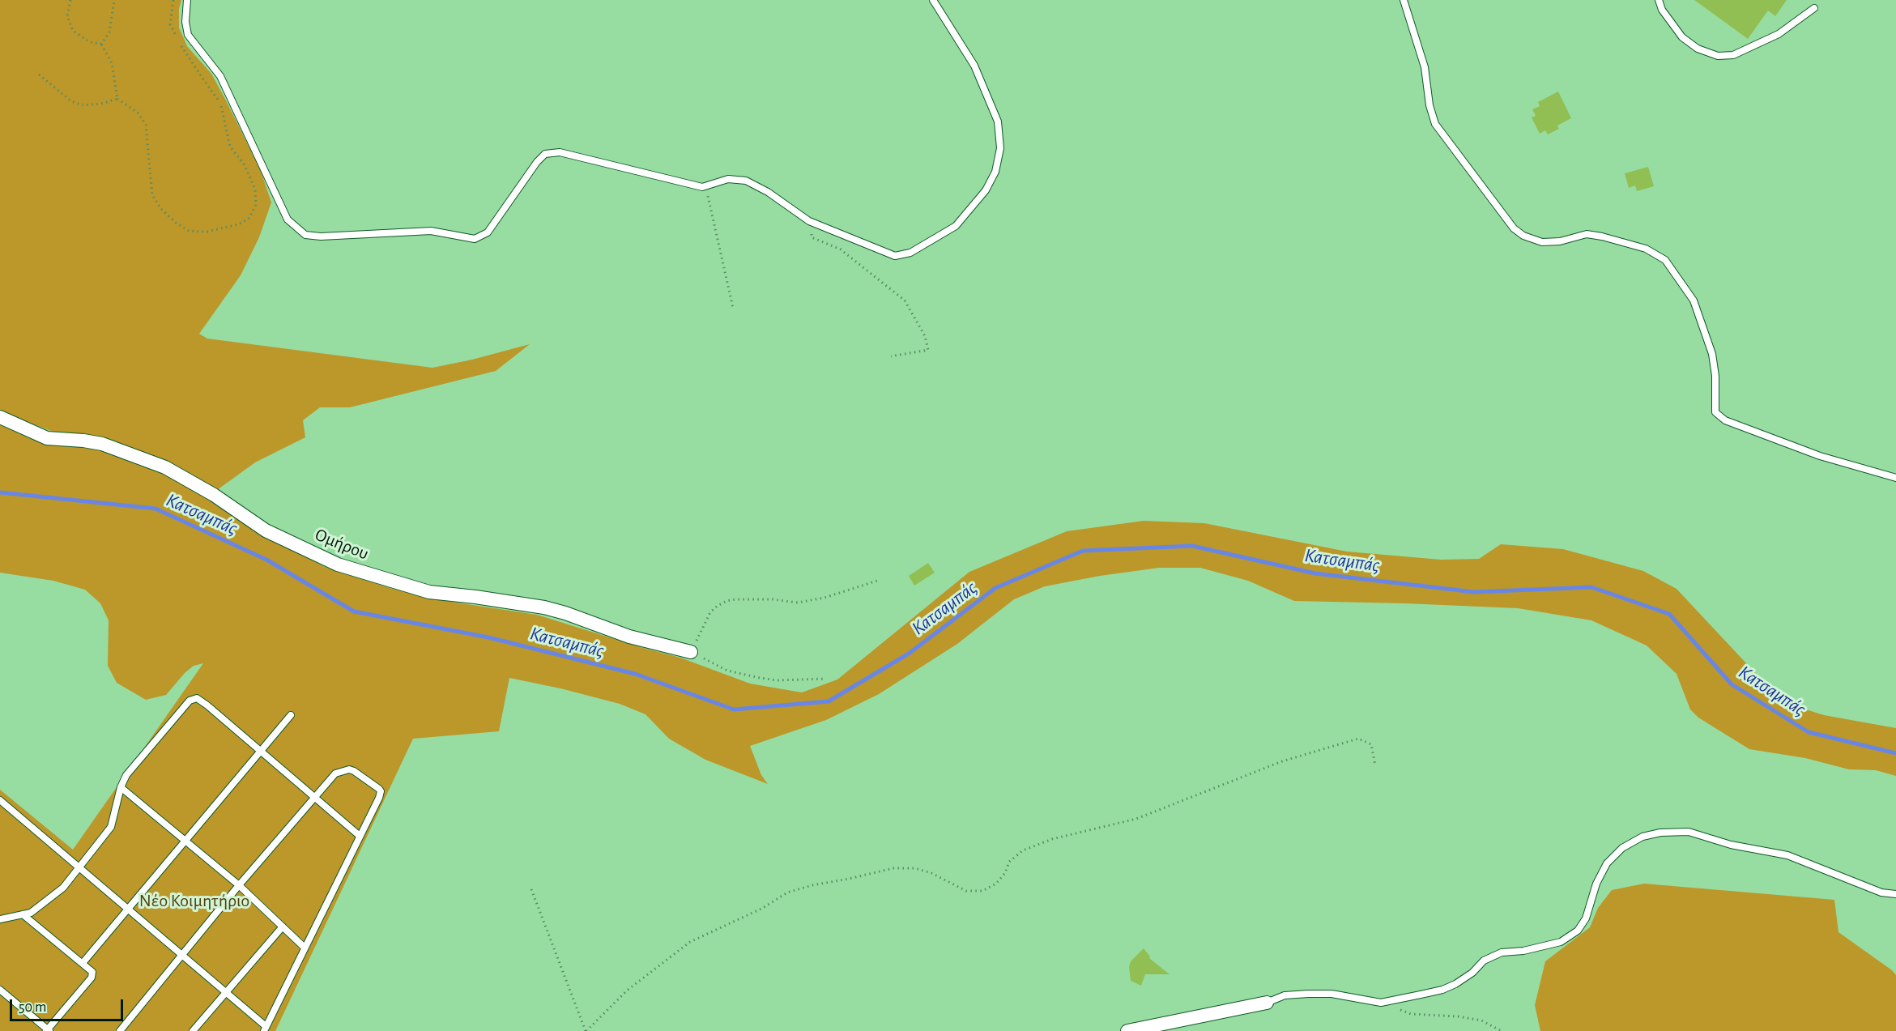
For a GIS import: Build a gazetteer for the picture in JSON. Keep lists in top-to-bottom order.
{
  "streets": {
    "street": ["Ομήρου"]
  },
  "water": ["Κατσαμπάς"],
  "parks": ["Νέο Κοιμητήριο"],
  "scale_bar": "50 m"
}
